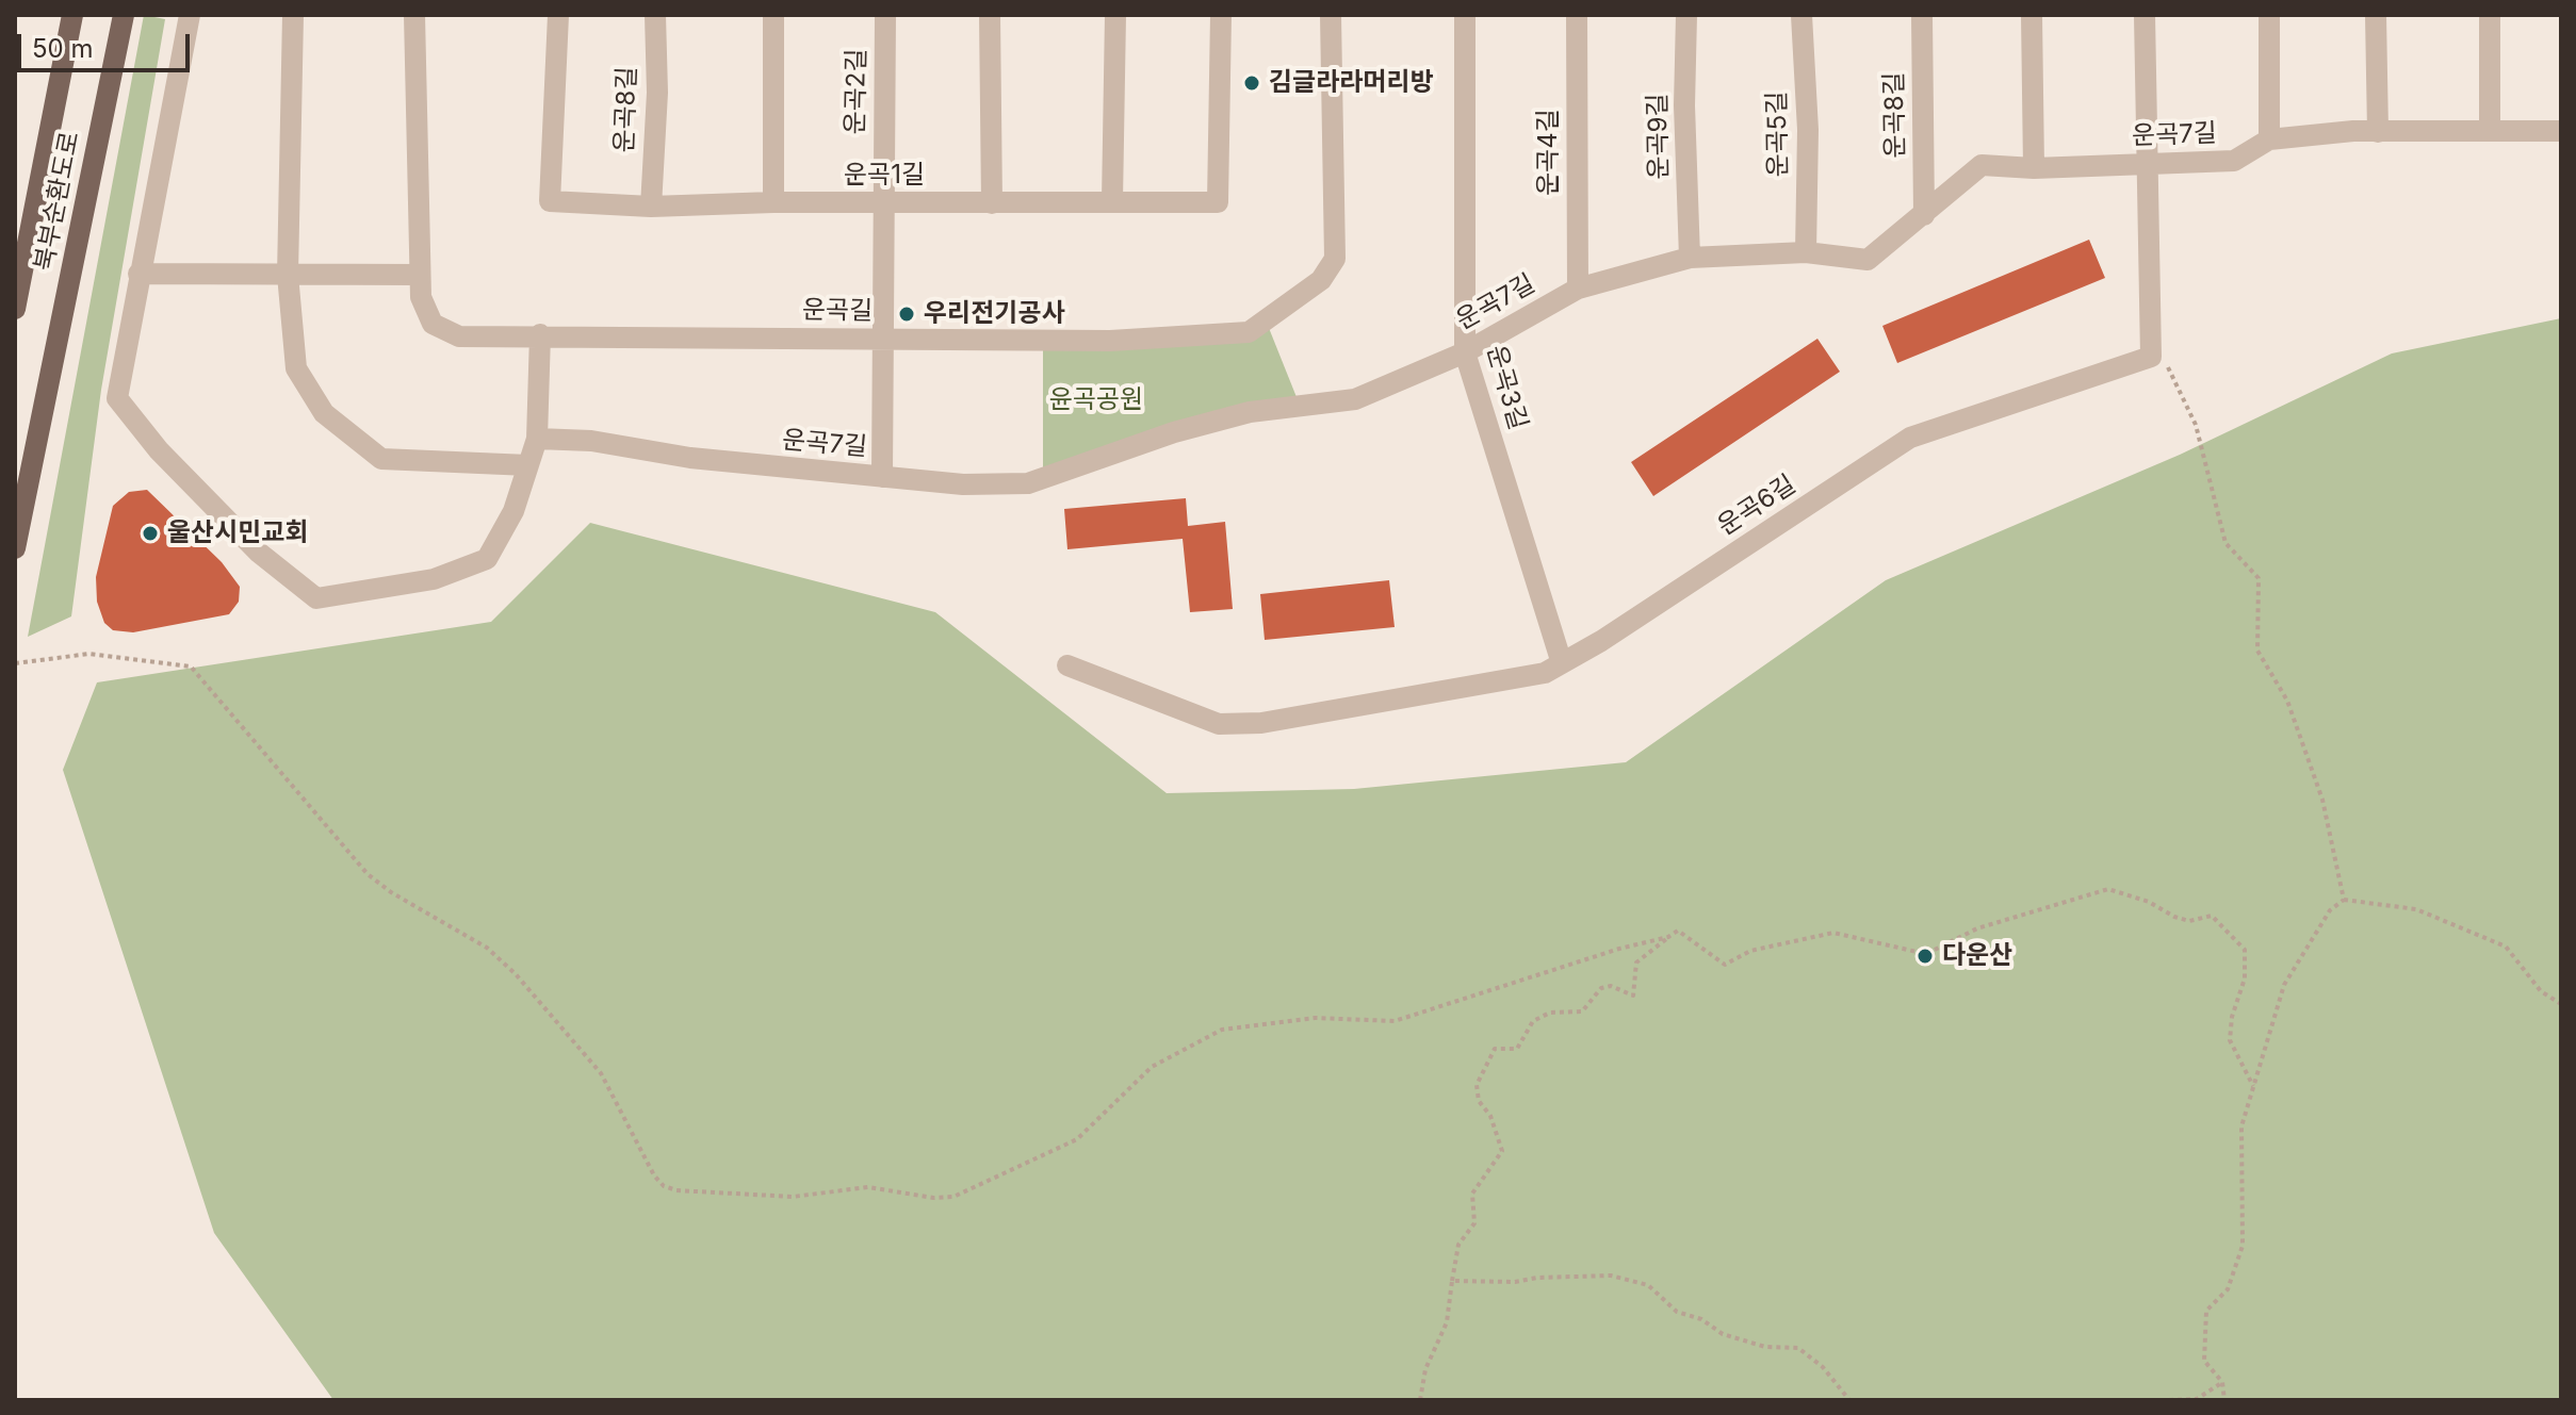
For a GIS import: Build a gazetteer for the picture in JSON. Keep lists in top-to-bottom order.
{
  "streets": {
    "main road": ["북부순환도로"],
    "street": [
      "운곡2길",
      "운곡8길",
      "운곡5길",
      "운곡7길",
      "운곡9길",
      "운곡4길",
      "운곡1길",
      "운곡길",
      "운곡3길",
      "운곡6길"
    ]
  },
  "crossings": [
    ["운곡2길", "운곡7길"],
    ["운곡2길", "운곡1길"],
    ["운곡2길", "운곡길"],
    ["운곡8길", "운곡7길"],
    ["운곡8길", "운곡1길"],
    ["운곡5길", "운곡7길"],
    ["운곡7길", "운곡9길"],
    ["운곡7길", "운곡4길"],
    ["운곡7길", "운곡3길"],
    ["운곡3길", "운곡6길"]
  ],
  "parks": ["윤곡공원"],
  "places": [
    "김글라라머리방",
    "우리전기공사",
    "울산시민교회",
    "다운산"
  ],
  "scale_bar": "50 m"
}
